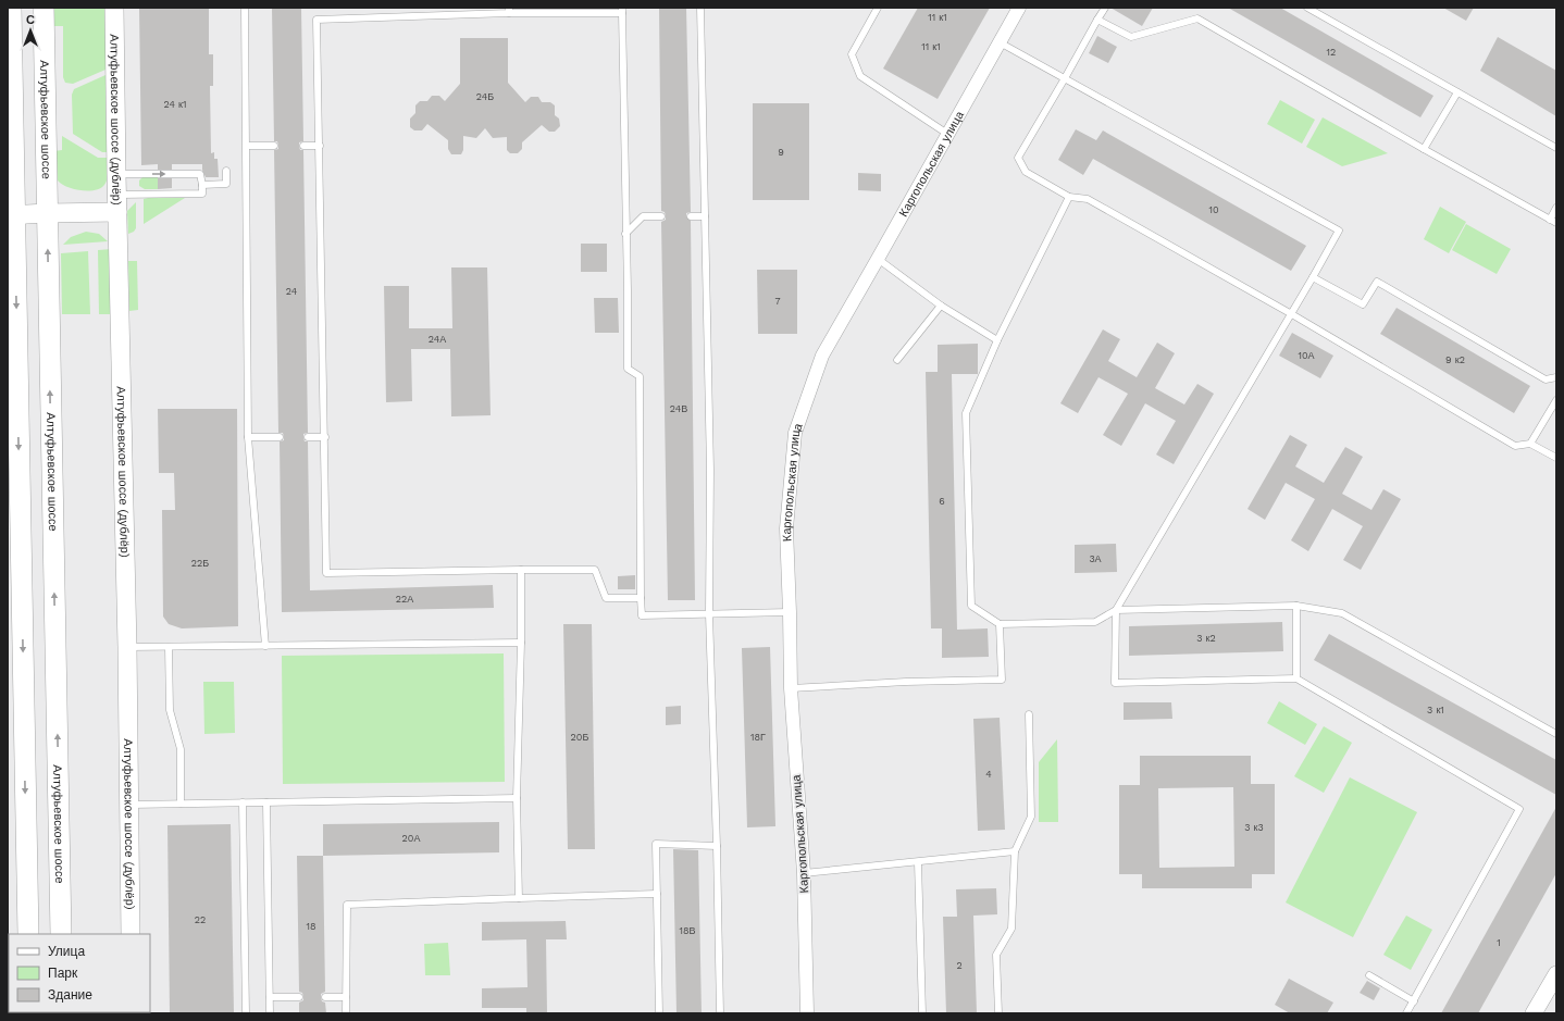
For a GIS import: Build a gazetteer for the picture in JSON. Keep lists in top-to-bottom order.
{
  "streets": {
    "main road": ["Алтуфьевское шоссе", "Алтуфьевское шоссе (дублёр)"],
    "street": ["Каргопольская улица"]
  },
  "house_numbers": [
    "11 к1",
    "11 к1",
    "12",
    "24Б",
    "24 к1",
    "9",
    "10",
    "24",
    "7",
    "24А",
    "10А",
    "9 к2",
    "24В",
    "6",
    "3А",
    "22Б",
    "22А",
    "3 к2",
    "3 к1",
    "20Б",
    "18Г",
    "4",
    "3 к3",
    "20А",
    "22",
    "18",
    "18В",
    "1",
    "2"
  ],
  "legend": ["Улица", "Парк", "Здание"],
  "north": "top"
}
